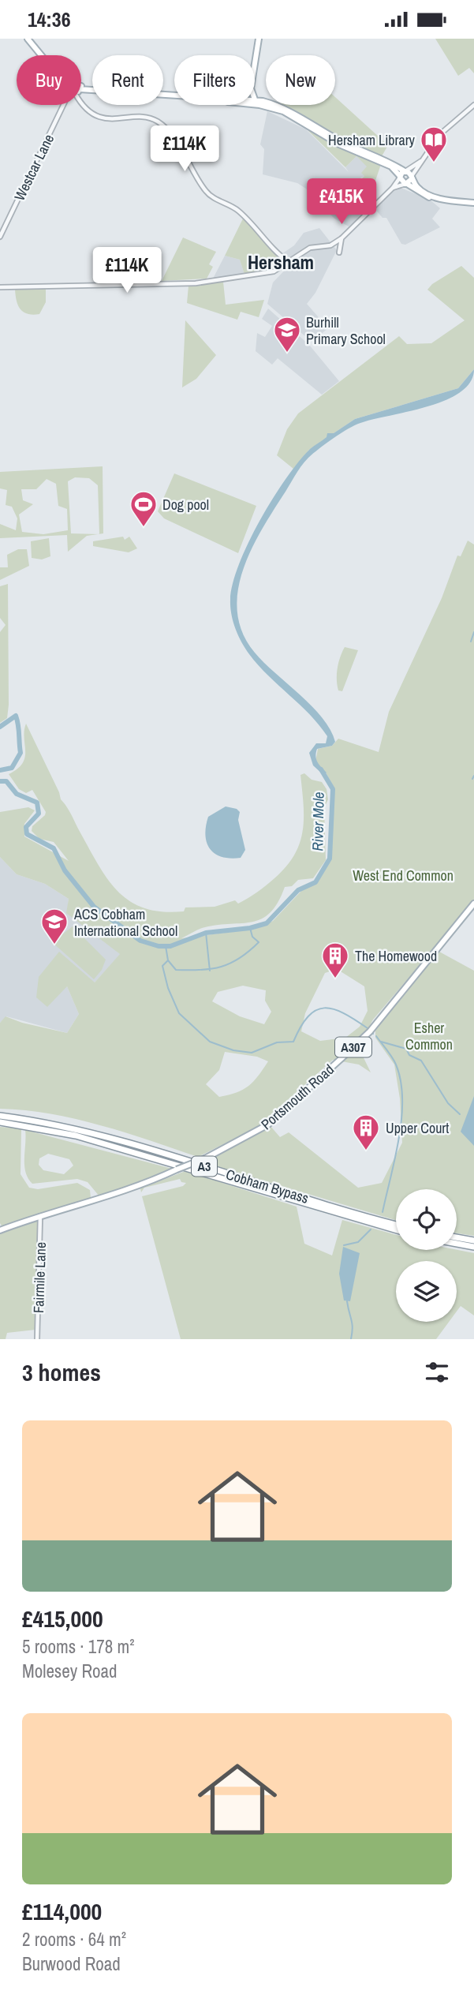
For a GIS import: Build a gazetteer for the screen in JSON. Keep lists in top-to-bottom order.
{
  "streets": {
    "highway": ["A3", "Cobham Bypass"],
    "main road": ["A307", "Portsmouth Road"],
    "street": ["Westcar Lane", "Fairmile Lane"]
  },
  "crossings": [
    ["Portsmouth Road", "Fairmile Lane"]
  ],
  "districts": ["Hersham"],
  "water": ["River Mole"],
  "parks": ["West End Common", "Esher Common"],
  "places": {
    "library": ["Hersham Library"],
    "school or university": ["Burhill Primary School", "ACS Cobham International School"],
    "sports": ["Dog pool"],
    "building": ["The Homewood", "Upper Court"]
  },
  "page": {
    "status": "14:36",
    "chip": [
      "Buy",
      "Rent",
      "Filters",
      "New"
    ],
    "price": ["£114K", "£415K", "£114K"],
    "heading": "3 homes",
    "list": [
      {
        "name": "£415,000",
        "note": "5 rooms · 178 m² · Molesey Road"
      },
      {
        "name": "£114,000",
        "note": "2 rooms · 64 m² · Burwood Road"
      }
    ]
  }
}
